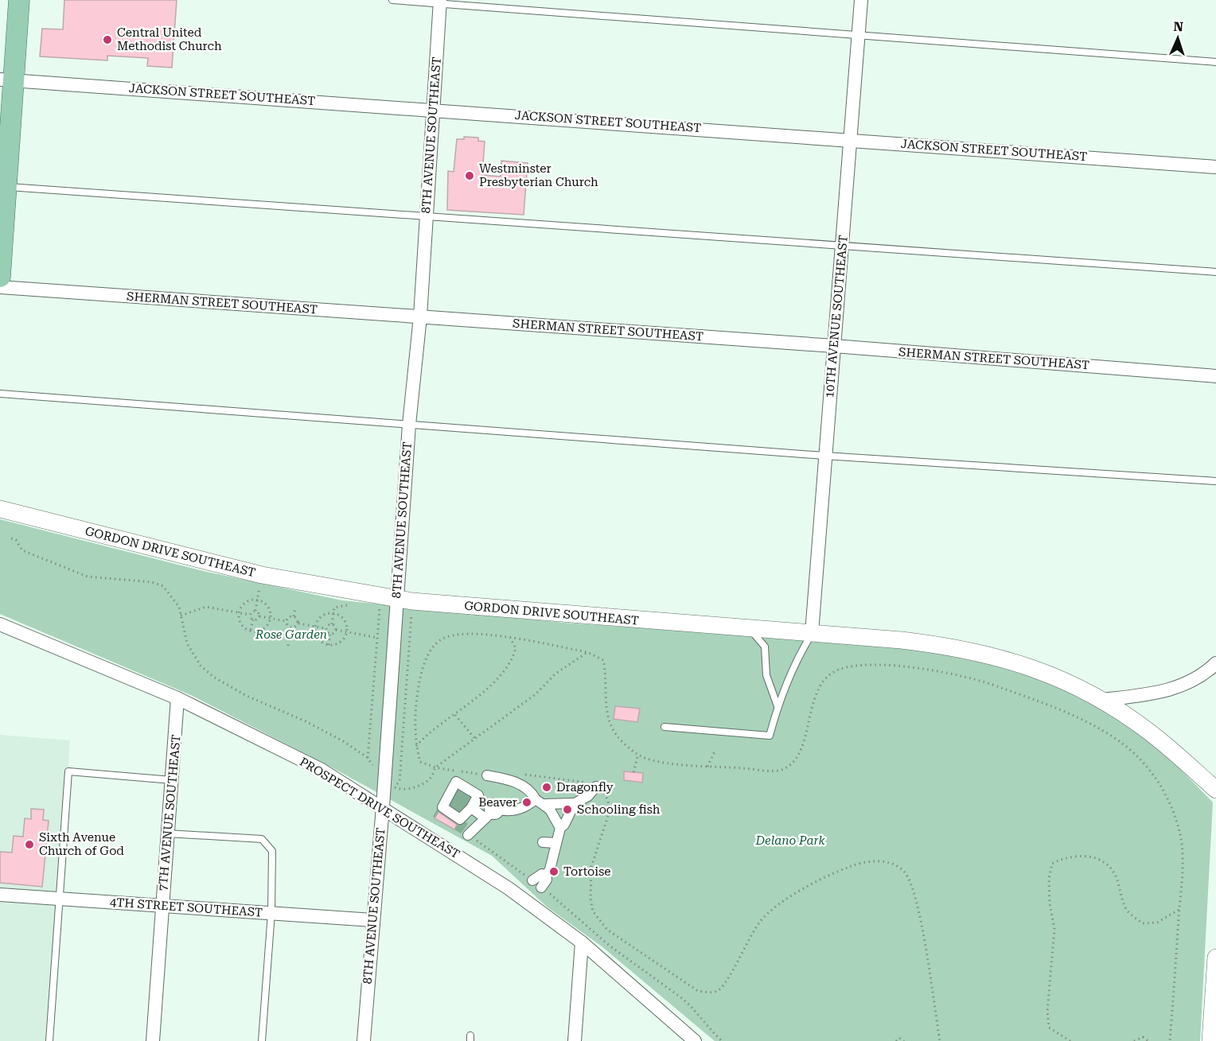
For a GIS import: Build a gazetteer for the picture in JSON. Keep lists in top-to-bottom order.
{
  "streets": {
    "street": [
      "JACKSON STREET SOUTHEAST",
      "8TH AVENUE SOUTHEAST",
      "SHERMAN STREET SOUTHEAST",
      "10TH AVENUE SOUTHEAST",
      "GORDON DRIVE SOUTHEAST",
      "PROSPECT DRIVE SOUTHEAST",
      "7TH AVENUE SOUTHEAST",
      "4TH STREET SOUTHEAST"
    ]
  },
  "crossings": [
    ["JACKSON STREET SOUTHEAST", "8TH AVENUE SOUTHEAST"],
    ["JACKSON STREET SOUTHEAST", "10TH AVENUE SOUTHEAST"],
    ["8TH AVENUE SOUTHEAST", "SHERMAN STREET SOUTHEAST"],
    ["8TH AVENUE SOUTHEAST", "GORDON DRIVE SOUTHEAST"],
    ["8TH AVENUE SOUTHEAST", "PROSPECT DRIVE SOUTHEAST"],
    ["8TH AVENUE SOUTHEAST", "4TH STREET SOUTHEAST"],
    ["SHERMAN STREET SOUTHEAST", "10TH AVENUE SOUTHEAST"],
    ["10TH AVENUE SOUTHEAST", "GORDON DRIVE SOUTHEAST"],
    ["PROSPECT DRIVE SOUTHEAST", "7TH AVENUE SOUTHEAST"],
    ["7TH AVENUE SOUTHEAST", "4TH STREET SOUTHEAST"]
  ],
  "parks": ["Rose Garden", "Delano Park"],
  "places": [
    "Central United Methodist Church",
    "Westminster Presbyterian Church",
    "Dragonfly",
    "Beaver",
    "Schooling fish",
    "Sixth Avenue Church of God",
    "Tortoise"
  ],
  "north": "top"
}
